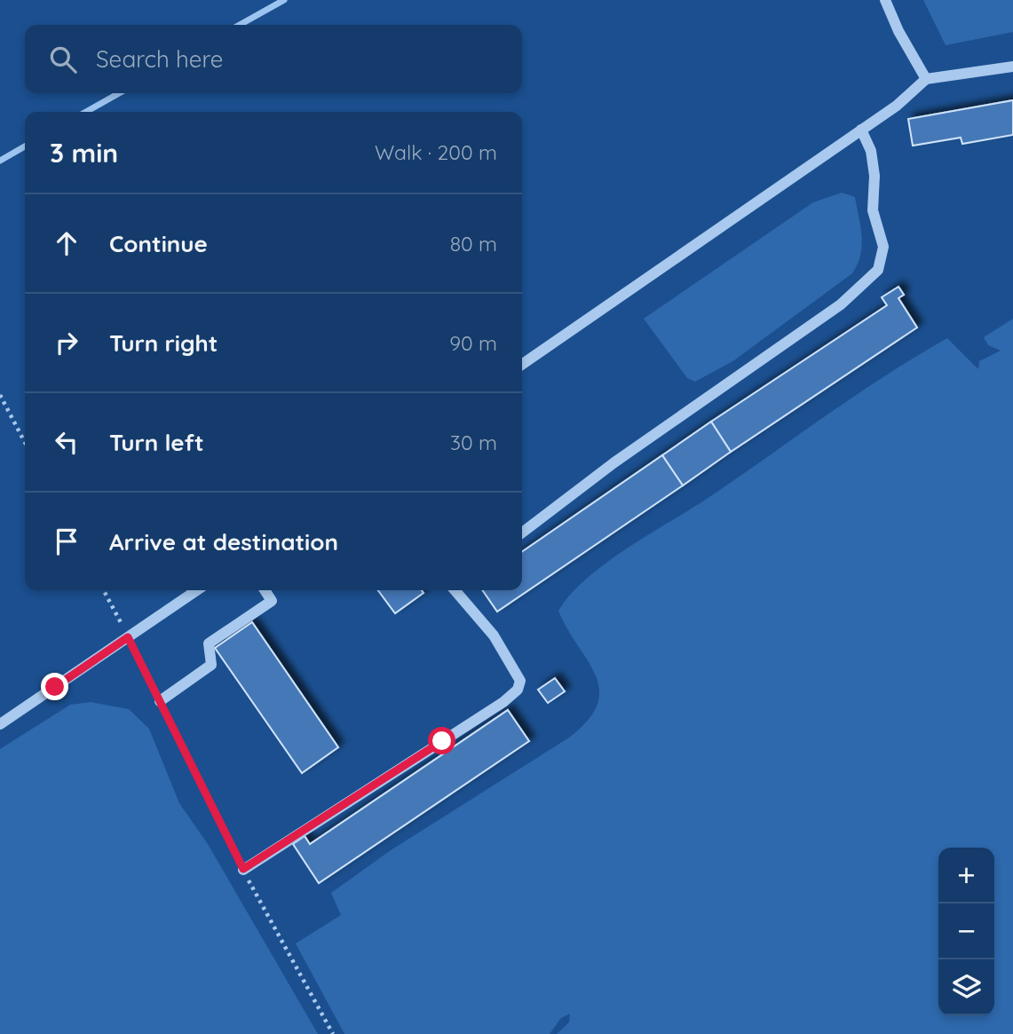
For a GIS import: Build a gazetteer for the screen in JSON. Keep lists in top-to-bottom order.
{
  "page": {
    "search": "Search here",
    "heading": ["3 min", "Walk · 200 m"],
    "list": [
      ["Continue", "80 m"],
      ["Turn right", "90 m"],
      ["Turn left", "30 m"],
      "Arrive at destination"
    ],
    "map_buttons": ["+", "−"]
  }
}
